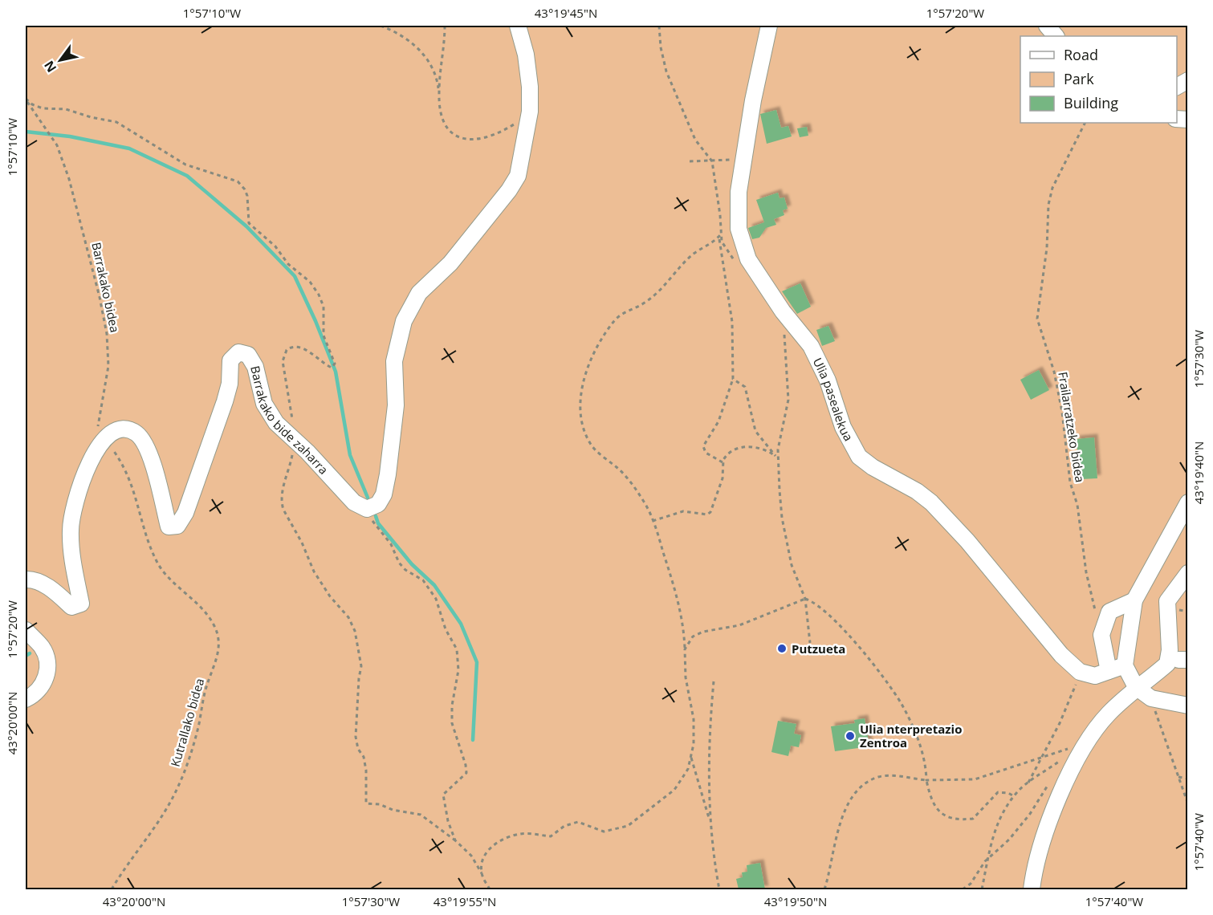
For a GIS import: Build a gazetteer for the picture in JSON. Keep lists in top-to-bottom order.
{
  "streets": {
    "street": ["Ulia pasealekua", "Barrakako bide zaharra"],
    "path": ["Barrakako bidea", "Frailarratzeko bidea", "Kutrallako bidea"]
  },
  "crossings": [
    ["Barrakako bidea", "Barrakako bide zaharra"],
    ["Barrakako bidea", "Kutrallako bidea"]
  ],
  "places": ["Putzueta", "Ulia nterpretazio Zentroa"],
  "legend": ["Road", "Park", "Building"],
  "north": "bottom left",
  "coordinates": [
    "1°57'10\"W",
    "43°19'45\"N",
    "1°57'20\"W",
    "1°57'30\"W",
    "43°19'40\"N",
    "43°20'00\"N",
    "1°57'40\"W",
    "43°19'55\"N",
    "43°19'50\"N"
  ]
}
